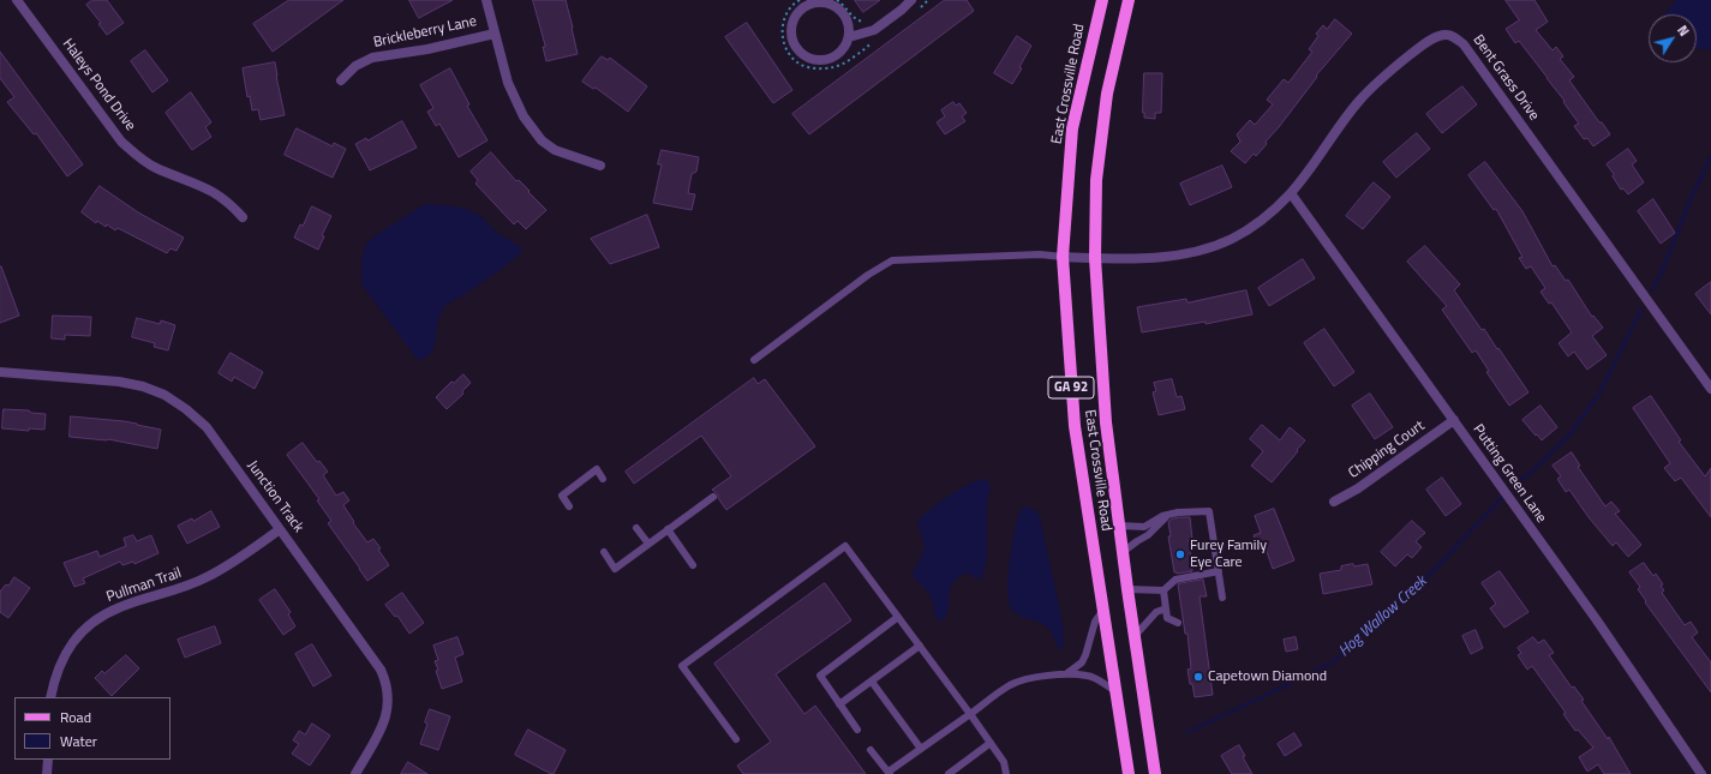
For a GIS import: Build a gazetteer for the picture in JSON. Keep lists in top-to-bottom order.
{
  "streets": {
    "main road": ["East Crossville Road", "GA 92"],
    "street": [
      "Brickleberry Lane",
      "Bent Grass Drive",
      "Haleys Pond Drive",
      "Chipping Court",
      "Putting Green Lane",
      "Junction Track",
      "Pullman Trail"
    ]
  },
  "crossings": [
    ["Bent Grass Drive", "East Crossville Road"],
    ["Bent Grass Drive", "Putting Green Lane"],
    ["Chipping Court", "Putting Green Lane"],
    ["Junction Track", "Pullman Trail"]
  ],
  "water": ["Hog Wallow Creek"],
  "places": ["Furey Family Eye Care", "Capetown Diamond"],
  "legend": ["Road", "Water"],
  "north": "top right"
}
